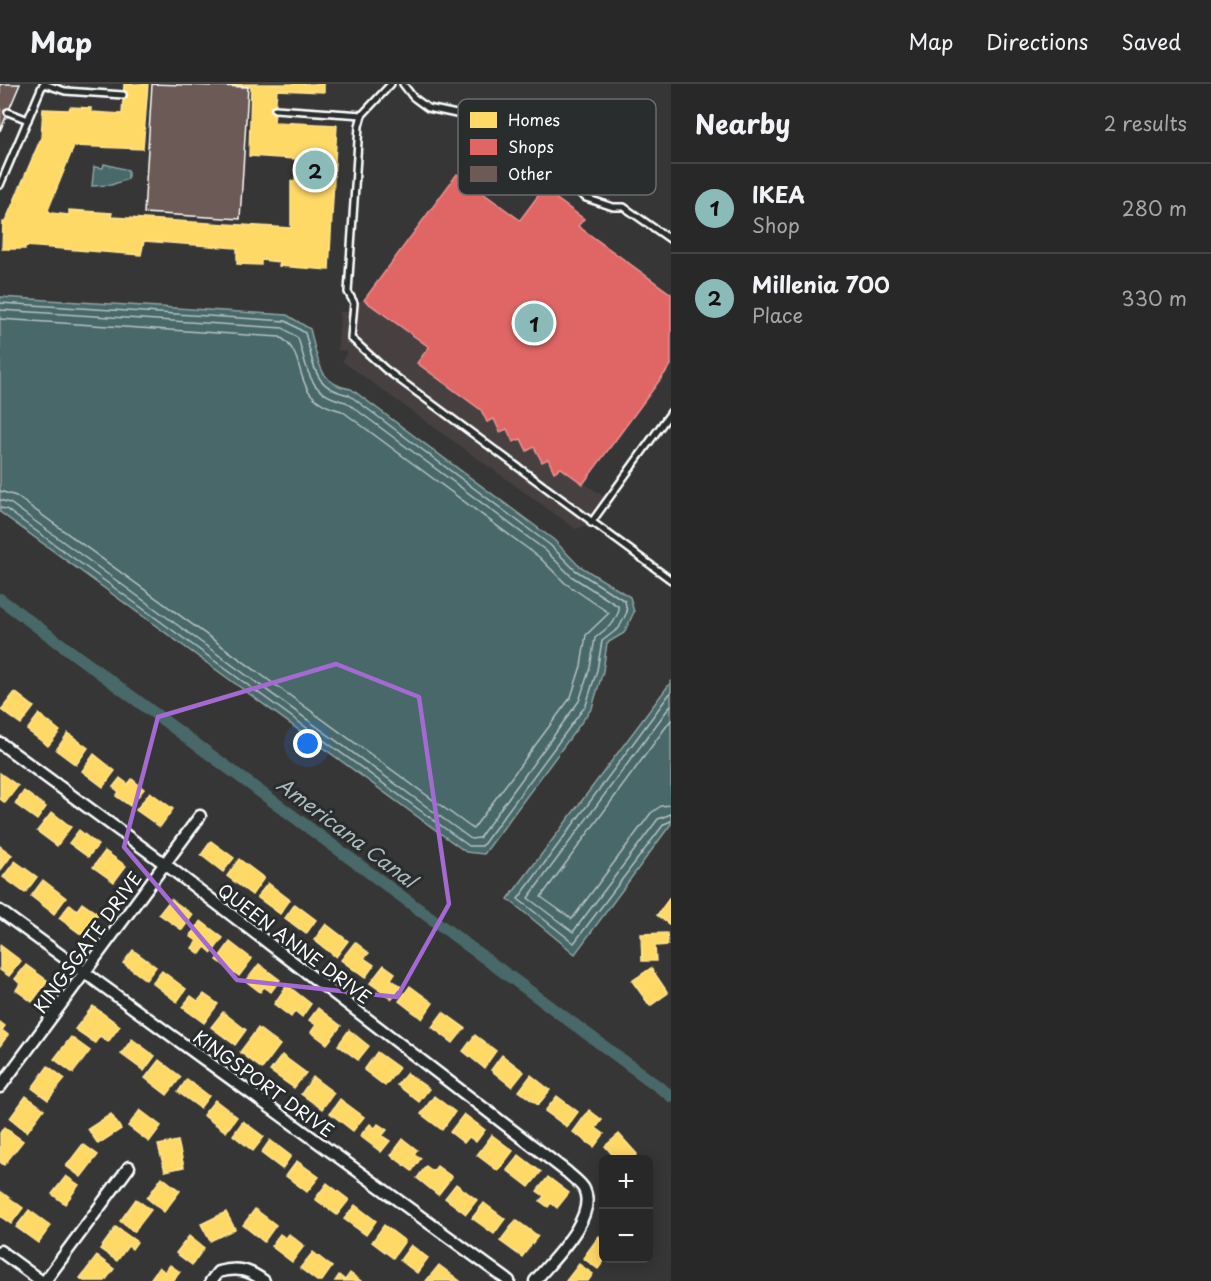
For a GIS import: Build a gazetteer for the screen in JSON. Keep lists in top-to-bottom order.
{
  "streets": {
    "street": ["KINGSGATE DRIVE", "QUEEN ANNE DRIVE", "KINGSPORT DRIVE"]
  },
  "crossings": [
    ["KINGSGATE DRIVE", "QUEEN ANNE DRIVE"],
    ["KINGSGATE DRIVE", "KINGSPORT DRIVE"]
  ],
  "water": ["Americana Canal"],
  "legend": ["Homes", "Shops", "Other"],
  "page": {
    "header": "Map",
    "nav": ["Map", "Directions", "Saved"],
    "heading": ["Nearby", "2 results"],
    "pins": ["2", "1"],
    "list": [
      {
        "mark": "1",
        "name": "IKEA",
        "note": "Shop",
        "value": "280 m"
      },
      {
        "mark": "2",
        "name": "Millenia 700",
        "note": "Place",
        "value": "330 m"
      }
    ],
    "map_buttons": ["+", "−"]
  }
}
